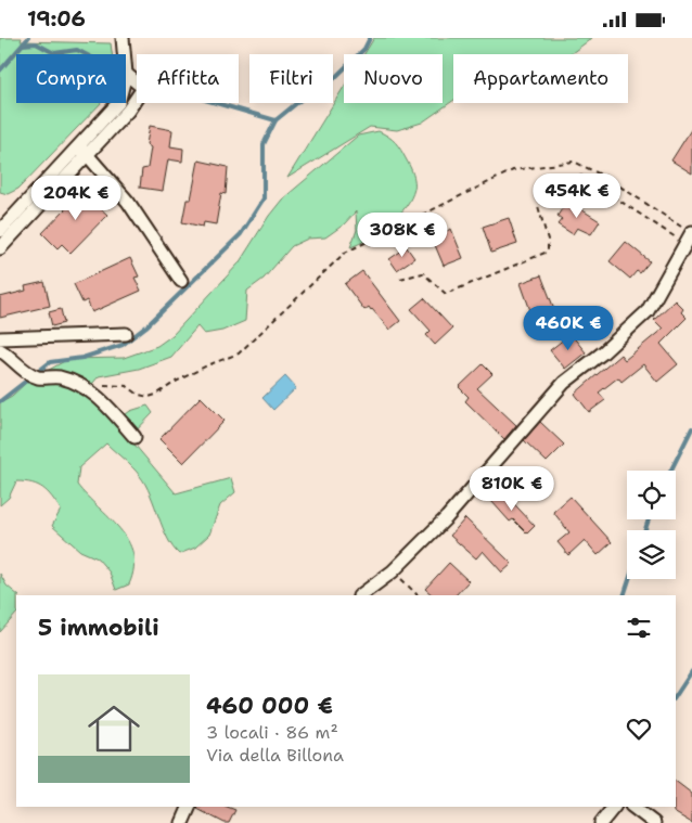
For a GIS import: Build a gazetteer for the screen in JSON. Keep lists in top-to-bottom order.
{
  "page": {
    "status": "19:06",
    "chip": [
      "Compra",
      "Affitta",
      "Filtri",
      "Nuovo",
      "Appartamento"
    ],
    "price": [
      "454K €",
      "204K €",
      "308K €",
      "460K €",
      "810K €"
    ],
    "heading": "5 immobili",
    "list": [
      {
        "name": "460 000 €",
        "note": "3 locali · 86 m² · Via della Billona"
      }
    ]
  }
}
